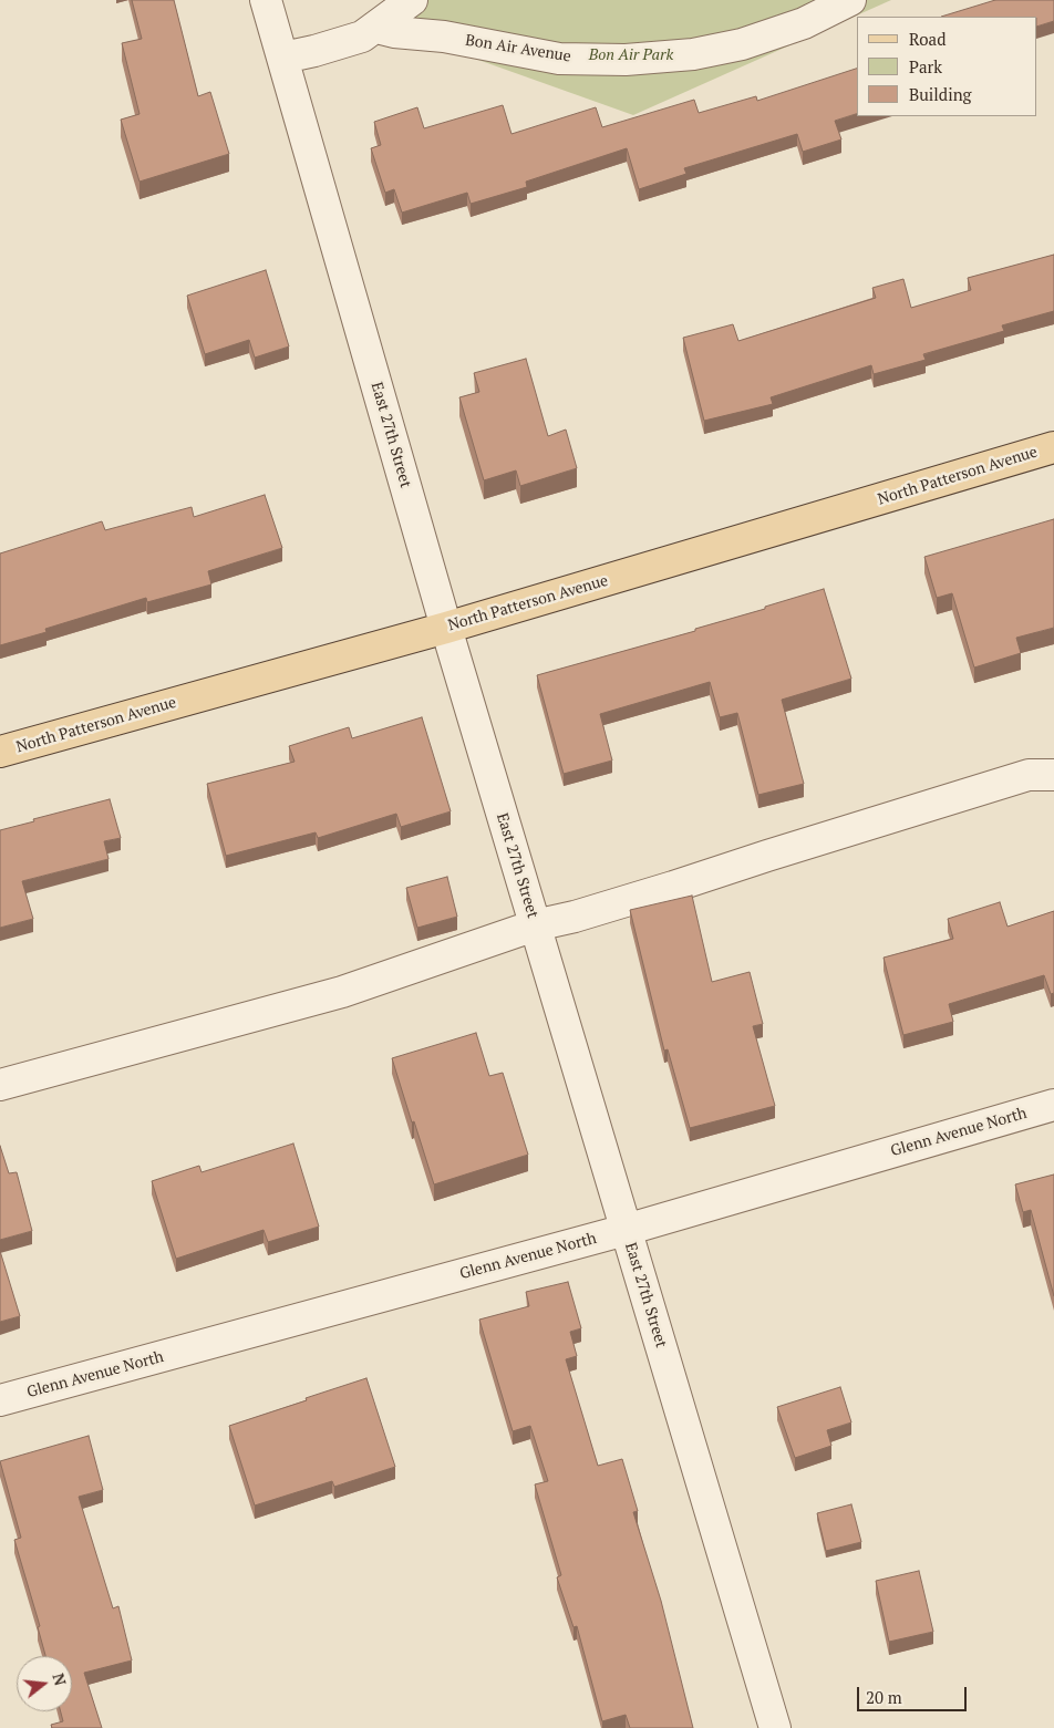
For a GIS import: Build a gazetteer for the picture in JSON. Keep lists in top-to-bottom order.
{
  "streets": {
    "main road": ["North Patterson Avenue"],
    "street": ["Bon Air Avenue", "East 27th Street", "Glenn Avenue North"]
  },
  "crossings": [
    ["East 27th Street", "North Patterson Avenue"],
    ["East 27th Street", "Glenn Avenue North"]
  ],
  "parks": ["Bon Air Park"],
  "legend": ["Road", "Park", "Building"],
  "scale_bar": "20 m",
  "north": "right"
}
